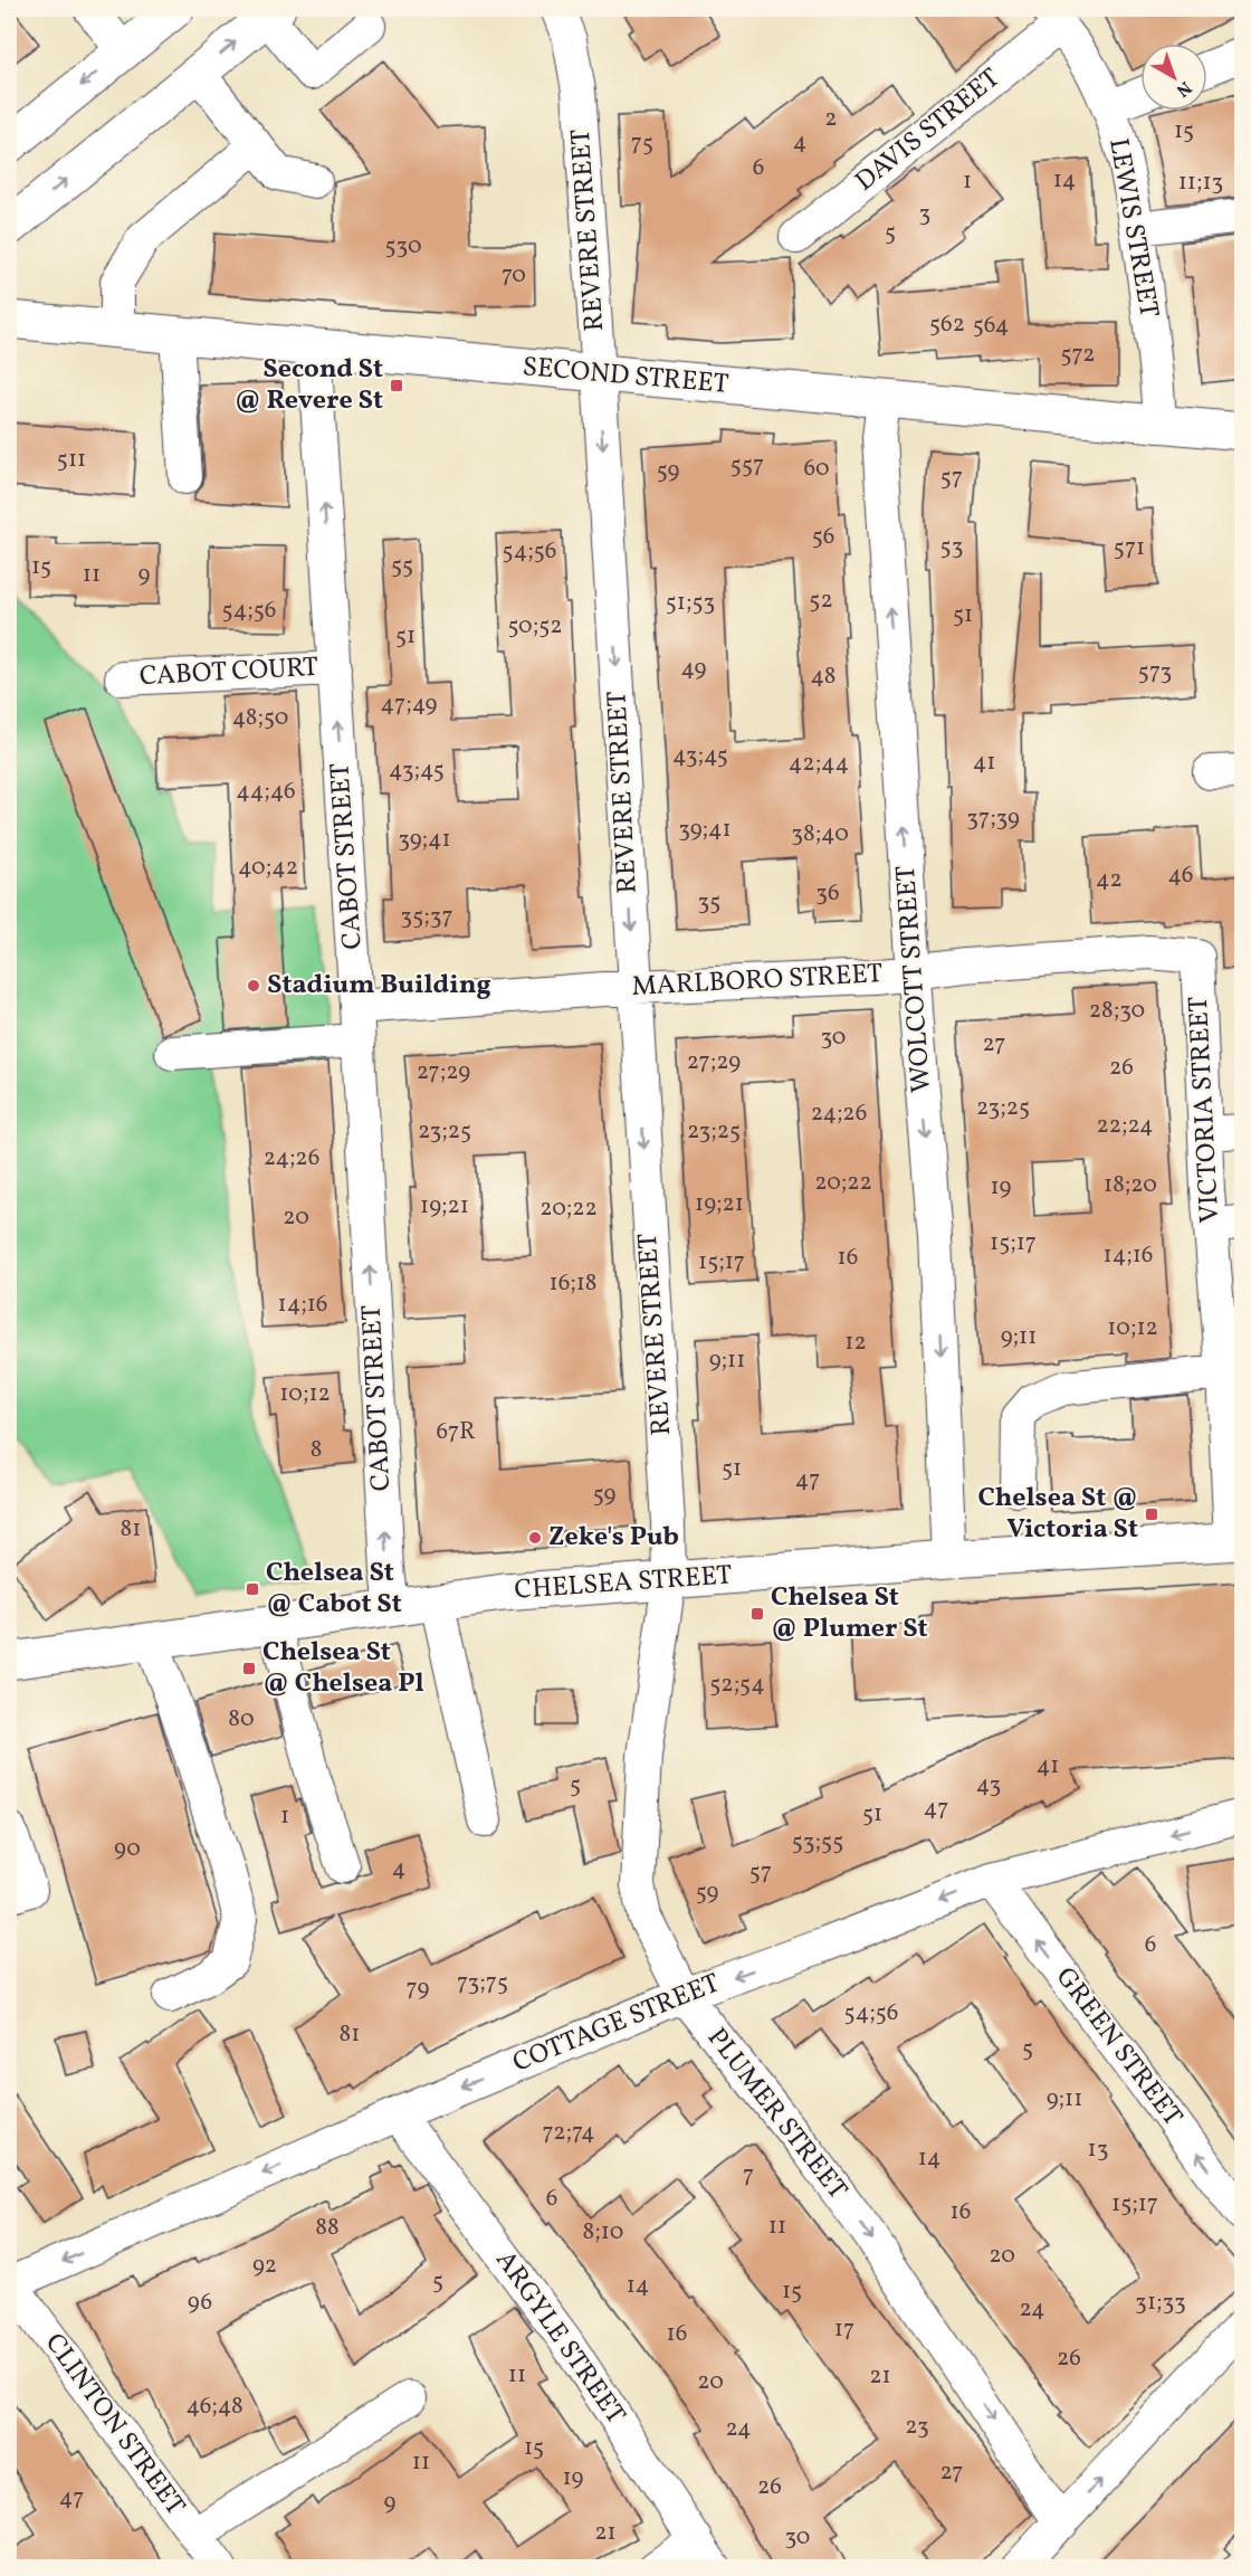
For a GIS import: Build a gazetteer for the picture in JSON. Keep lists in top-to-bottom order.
{
  "streets": {
    "main road": ["SECOND STREET", "CHELSEA STREET"],
    "street": [
      "DAVIS STREET",
      "LEWIS STREET",
      "REVERE STREET",
      "CABOT COURT",
      "CABOT STREET",
      "WOLCOTT STREET",
      "MARLBORO STREET",
      "VICTORIA STREET",
      "COTTAGE STREET",
      "GREEN STREET",
      "PLUMER STREET",
      "ARGYLE STREET",
      "CLINTON STREET"
    ]
  },
  "crossings": [
    ["DAVIS STREET", "LEWIS STREET"],
    ["LEWIS STREET", "SECOND STREET"],
    ["REVERE STREET", "SECOND STREET"],
    ["REVERE STREET", "MARLBORO STREET"],
    ["REVERE STREET", "CHELSEA STREET"],
    ["REVERE STREET", "PLUMER STREET"],
    ["SECOND STREET", "CABOT STREET"],
    ["SECOND STREET", "WOLCOTT STREET"],
    ["CABOT COURT", "CABOT STREET"],
    ["CABOT STREET", "MARLBORO STREET"],
    ["CABOT STREET", "CHELSEA STREET"],
    ["WOLCOTT STREET", "MARLBORO STREET"],
    ["WOLCOTT STREET", "CHELSEA STREET"],
    ["MARLBORO STREET", "VICTORIA STREET"],
    ["VICTORIA STREET", "CHELSEA STREET"],
    ["CHELSEA STREET", "PLUMER STREET"],
    ["COTTAGE STREET", "GREEN STREET"],
    ["COTTAGE STREET", "PLUMER STREET"],
    ["COTTAGE STREET", "ARGYLE STREET"],
    ["COTTAGE STREET", "CLINTON STREET"]
  ],
  "one_way": [
    "REVERE STREET",
    "CABOT STREET",
    "COTTAGE STREET",
    "GREEN STREET",
    "PLUMER STREET"
  ],
  "places": {
    "transit": [
      "Second St @ Revere St",
      "Chelsea St @ Victoria St",
      "Chelsea St @ Cabot St",
      "Chelsea St @ Plumer St",
      "Chelsea St @ Chelsea Pl"
    ],
    "other": ["Stadium Building", "Zeke's Pub"]
  },
  "house_numbers": [
    "2",
    "15",
    "4",
    "75",
    "6",
    "14",
    "1",
    "11;13",
    "3",
    "5",
    "530",
    "70",
    "562",
    "564",
    "572",
    "511",
    "557",
    "60",
    "59",
    "57",
    "56",
    "53",
    "571",
    "54;56",
    "55",
    "15",
    "11",
    "9",
    "52",
    "51;53",
    "54;56",
    "51",
    "50;52",
    "51",
    "49",
    "573",
    "48",
    "47;49",
    "48;50",
    "43;45",
    "41",
    "42;44",
    "43;45",
    "44;46",
    "37;39",
    "39;41",
    "38;40",
    "39;41",
    "40;42",
    "46",
    "42",
    "36",
    "35",
    "35;37",
    "28;30",
    "30",
    "27",
    "27;29",
    "26",
    "27;29",
    "23;25",
    "24;26",
    "22;24",
    "23;25",
    "23;25",
    "24;26",
    "20;22",
    "18;20",
    "19",
    "19;21",
    "19;21",
    "20;22",
    "20",
    "15;17",
    "14;16",
    "16",
    "15;17",
    "16;18",
    "14;16",
    "10;12",
    "9;11",
    "12",
    "9;11",
    "10;12",
    "67R",
    "8",
    "51",
    "47",
    "59",
    "81",
    "52;54",
    "80",
    "41",
    "5",
    "43",
    "47",
    "51",
    "1",
    "53;55",
    "90",
    "4",
    "57",
    "59",
    "6",
    "73;75",
    "79",
    "54;56",
    "81",
    "5",
    "9;11",
    "72;74",
    "13",
    "14",
    "7",
    "6",
    "15;17",
    "16",
    "11",
    "88",
    "8;10",
    "20",
    "92",
    "5",
    "14",
    "15",
    "96",
    "31;33",
    "24",
    "17",
    "16",
    "26",
    "11",
    "21",
    "20",
    "46;48",
    "23",
    "24",
    "15",
    "11",
    "27",
    "19",
    "26",
    "47",
    "9",
    "21",
    "30"
  ],
  "north": "bottom right"
}
